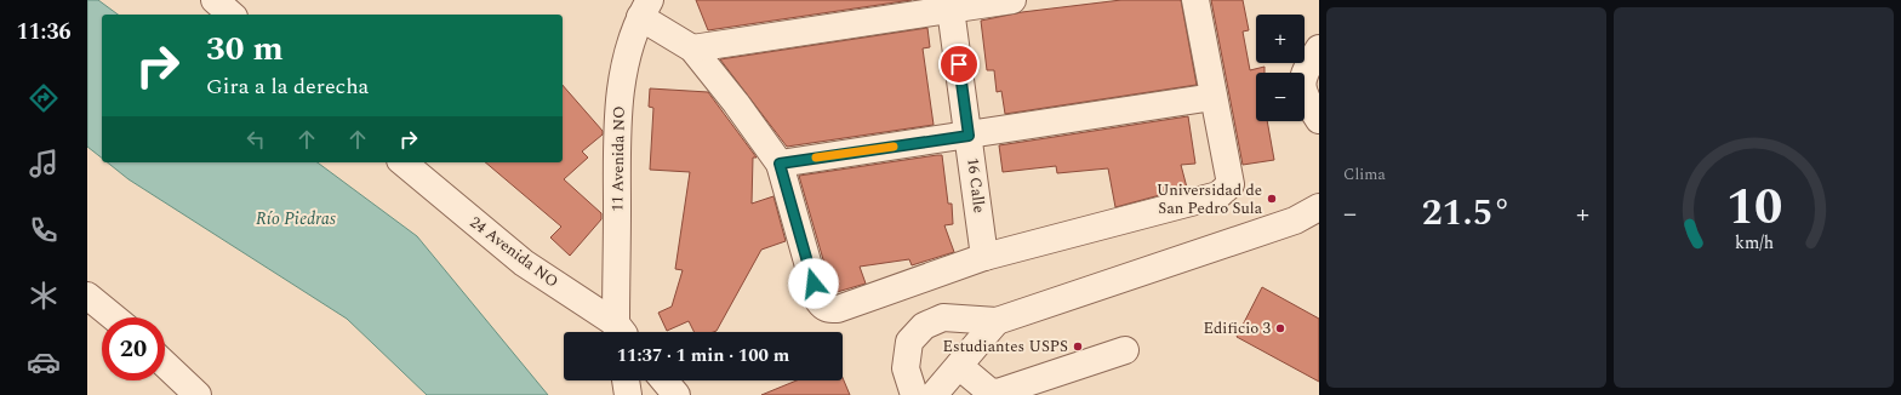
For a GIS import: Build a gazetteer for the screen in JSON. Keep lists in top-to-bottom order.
{
  "streets": {
    "street": ["11 Avenida NO", "16 Calle", "24 Avenida NO"]
  },
  "water": ["Río Piedras"],
  "places": ["Universidad de San Pedro Sula", "Edificio 3", "Estudiantes USPS"],
  "page": {
    "tabs": "11:36",
    "tile": "Clima",
    "map_buttons": ["+", "−"],
    "turn": ["30 m", "Gira a la derecha"],
    "heat": ["−", "21.5°", "+"],
    "limit": "20",
    "trip": "11:37 · 1 min · 100 m",
    "gauge": ["10", "km/h"]
  }
}
